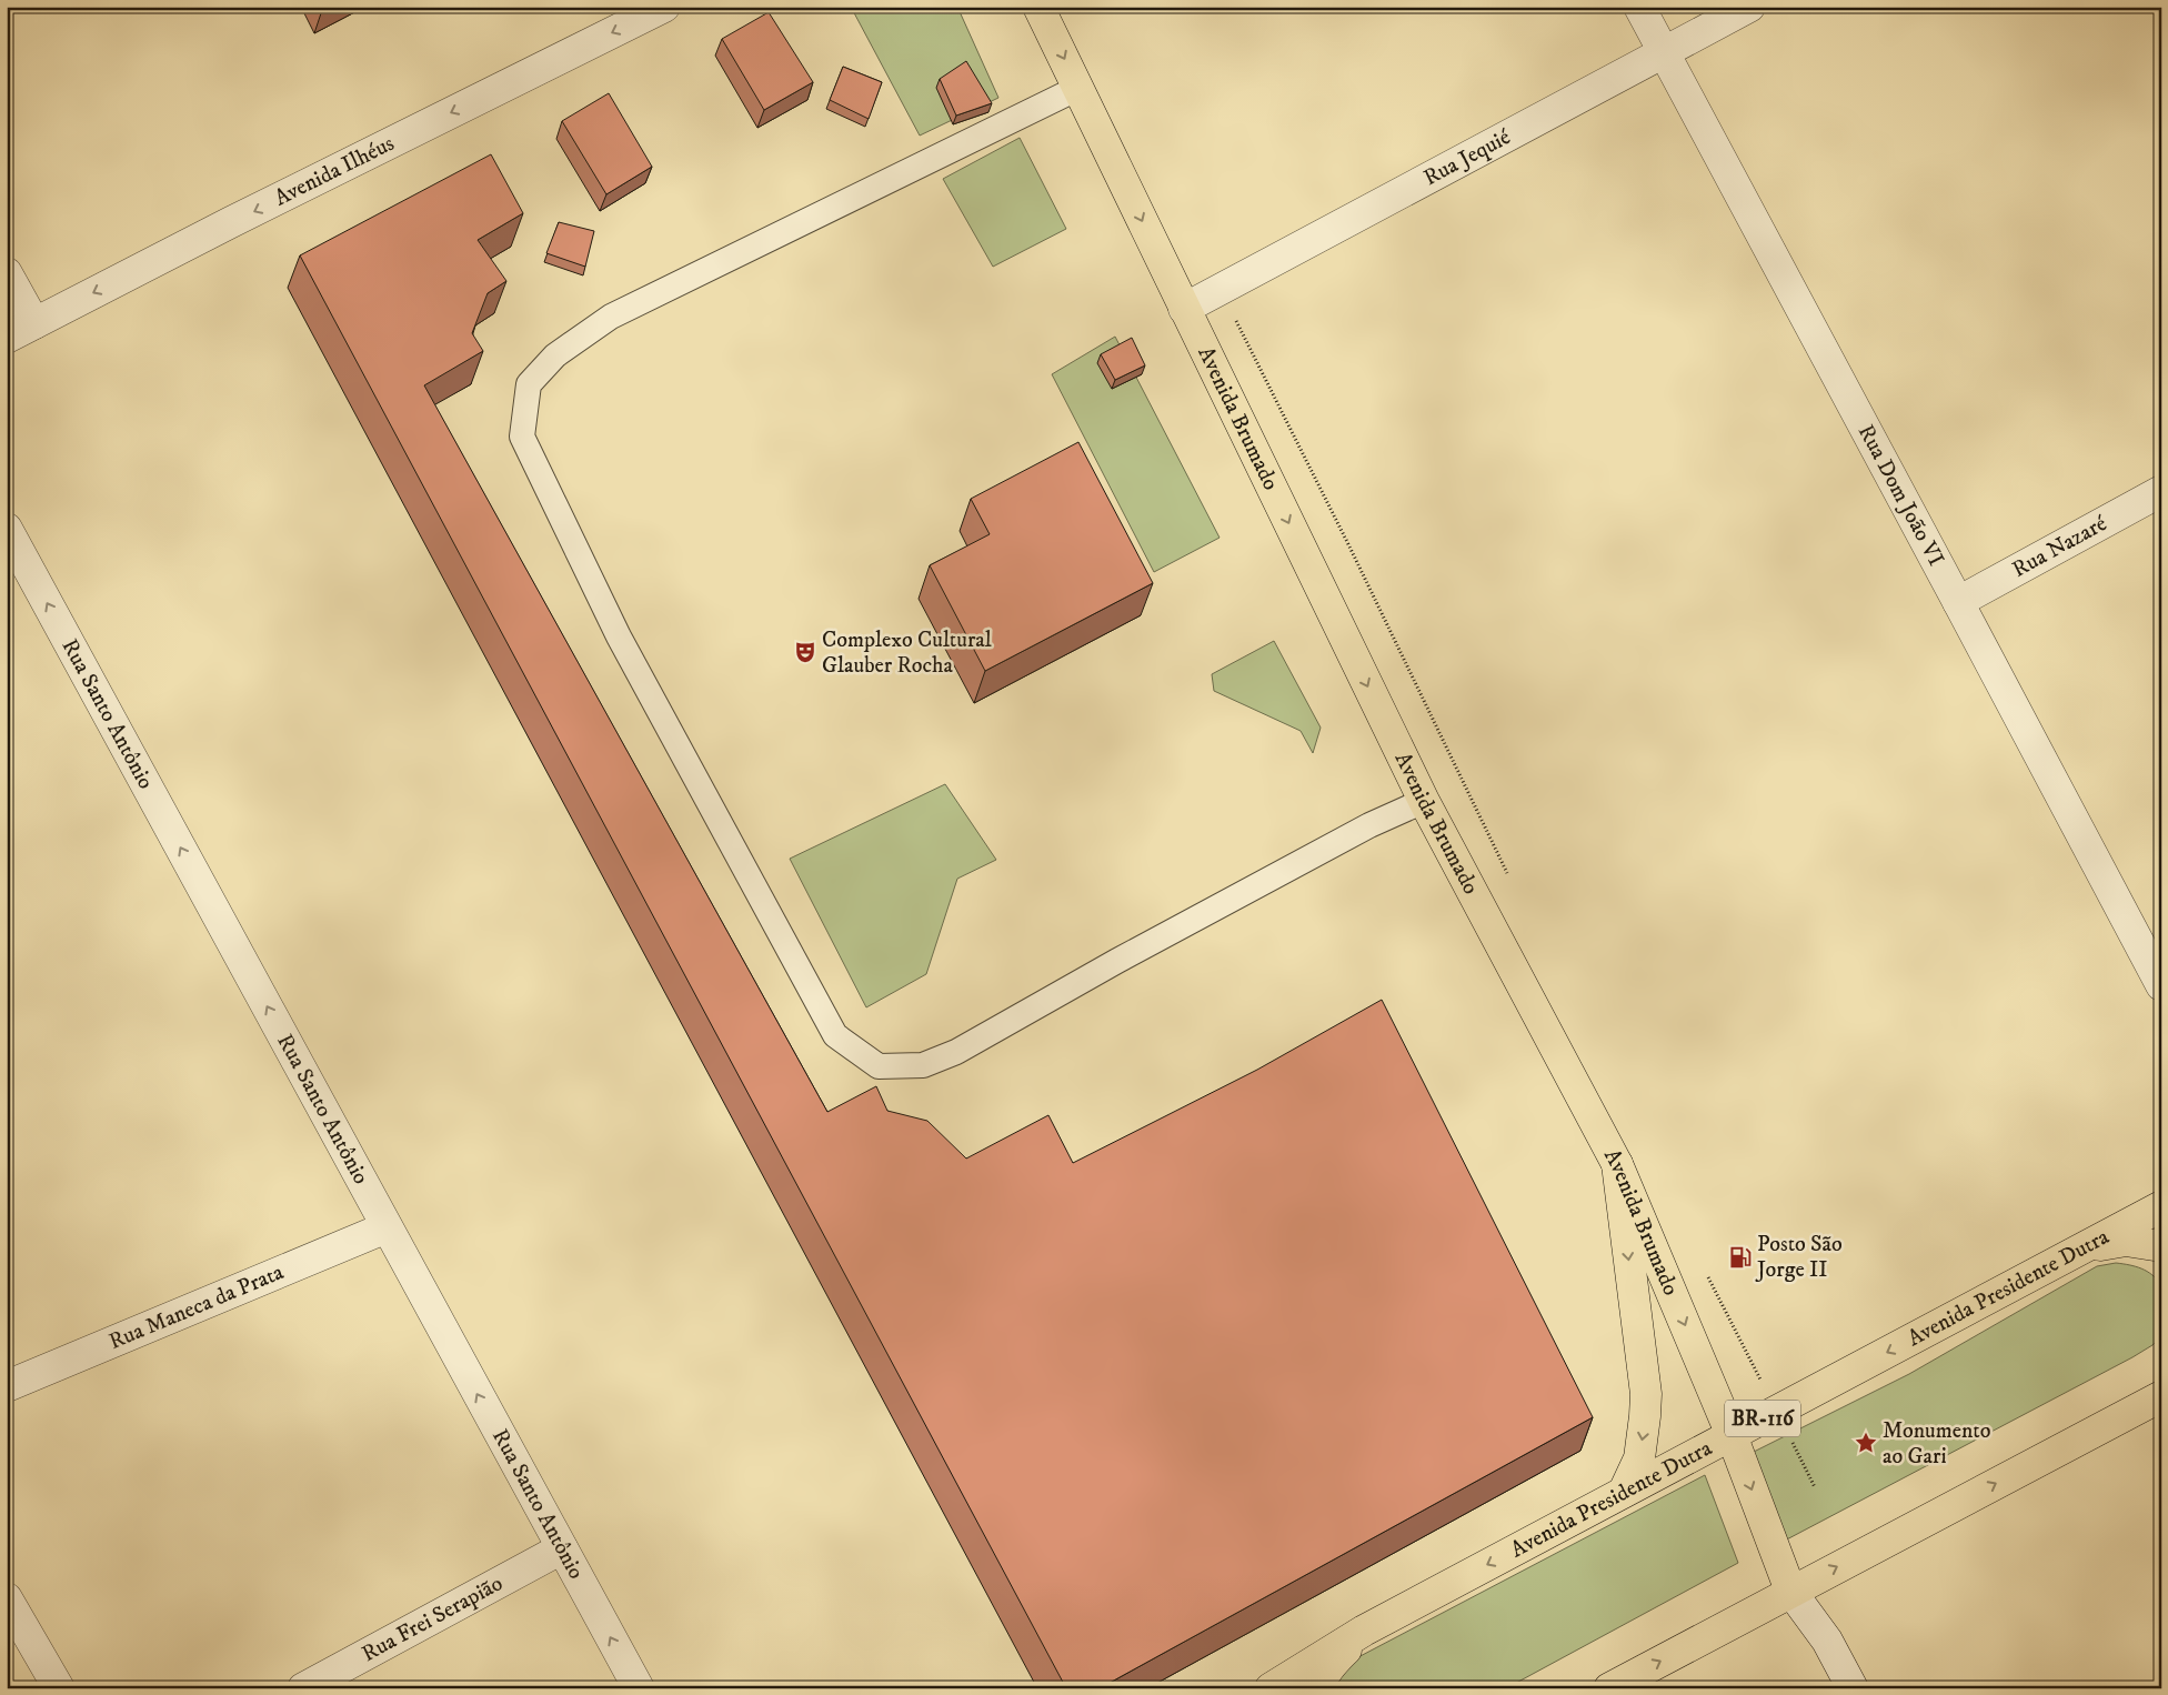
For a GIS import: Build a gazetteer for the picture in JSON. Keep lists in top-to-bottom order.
{
  "streets": {
    "main road": ["Avenida Brumado", "Avenida Presidente Dutra", "BR-116"],
    "street": [
      "Rua Jequié",
      "Avenida Ilhéus",
      "Rua Dom João VI",
      "Rua Nazaré",
      "Rua Santo Antônio",
      "Rua Maneca da Prata",
      "Rua Frei Serapião"
    ]
  },
  "crossings": [
    ["Rua Jequié", "Avenida Brumado"],
    ["Rua Jequié", "Rua Dom João VI"],
    ["Avenida Brumado", "Avenida Presidente Dutra"],
    ["Rua Dom João VI", "Rua Nazaré"],
    ["Rua Santo Antônio", "Rua Maneca da Prata"],
    ["Rua Santo Antônio", "Rua Frei Serapião"]
  ],
  "one_way": ["Avenida Ilhéus", "Avenida Brumado", "Rua Santo Antônio"],
  "places": {
    "theatre": ["Complexo Cultural Glauber Rocha"],
    "fuel station": ["Posto São Jorge II"],
    "place": ["Monumento ao Gari"]
  }
}
